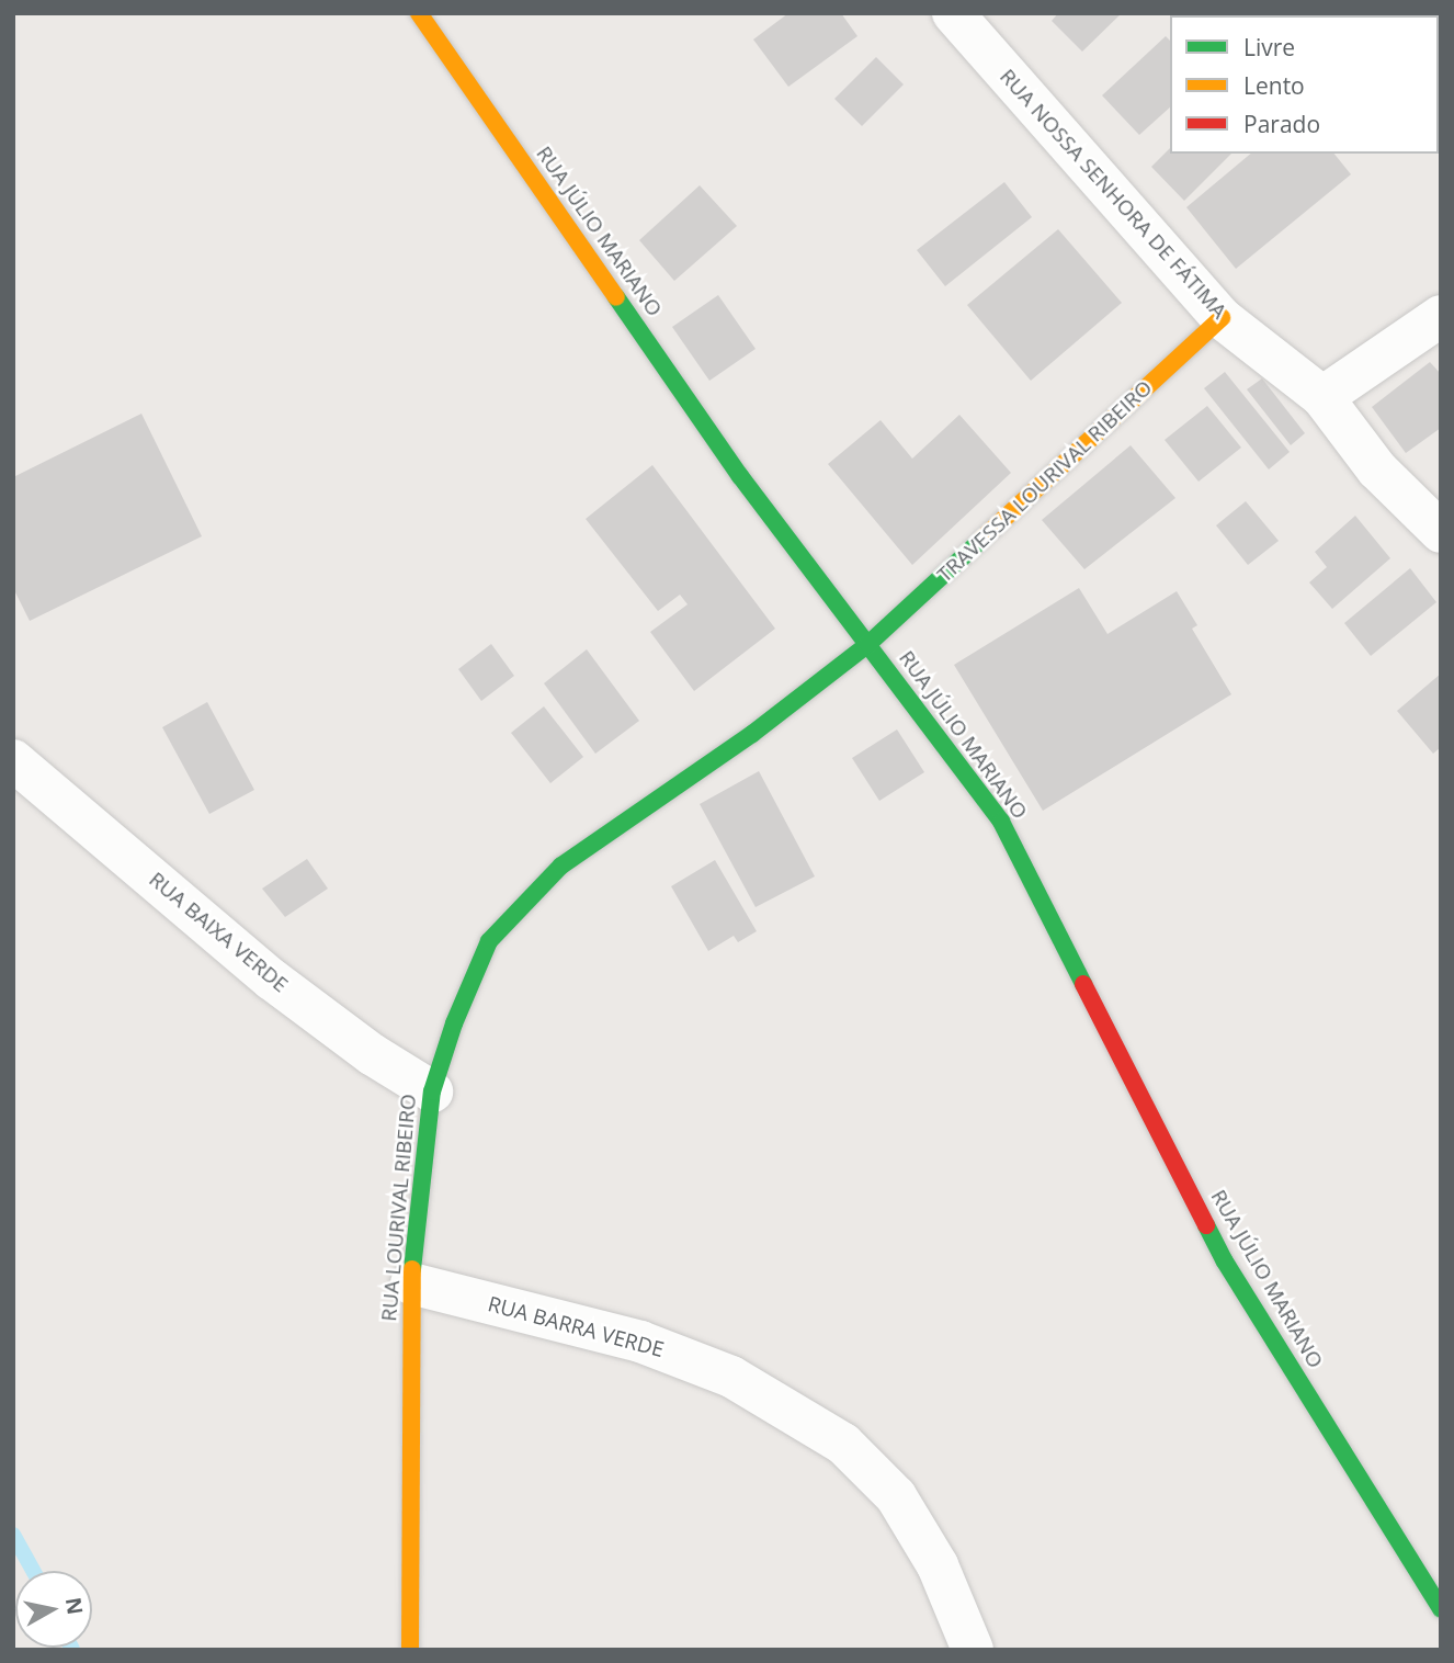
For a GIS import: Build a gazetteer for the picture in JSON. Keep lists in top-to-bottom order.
{
  "streets": {
    "street": [
      "RUA NOSSA SENHORA DE FÁTIMA",
      "RUA JÚLIO MARIANO",
      "TRAVESSA LOURIVAL RIBEIRO",
      "RUA BAIXA VERDE",
      "RUA LOURIVAL RIBEIRO",
      "RUA BARRA VERDE"
    ]
  },
  "crossings": [
    ["RUA NOSSA SENHORA DE FÁTIMA", "TRAVESSA LOURIVAL RIBEIRO"],
    ["RUA JÚLIO MARIANO", "TRAVESSA LOURIVAL RIBEIRO"],
    ["RUA JÚLIO MARIANO", "RUA LOURIVAL RIBEIRO"],
    ["TRAVESSA LOURIVAL RIBEIRO", "RUA LOURIVAL RIBEIRO"],
    ["RUA BAIXA VERDE", "RUA LOURIVAL RIBEIRO"],
    ["RUA LOURIVAL RIBEIRO", "RUA BARRA VERDE"]
  ],
  "legend": ["Livre", "Lento", "Parado"],
  "north": "right"
}
